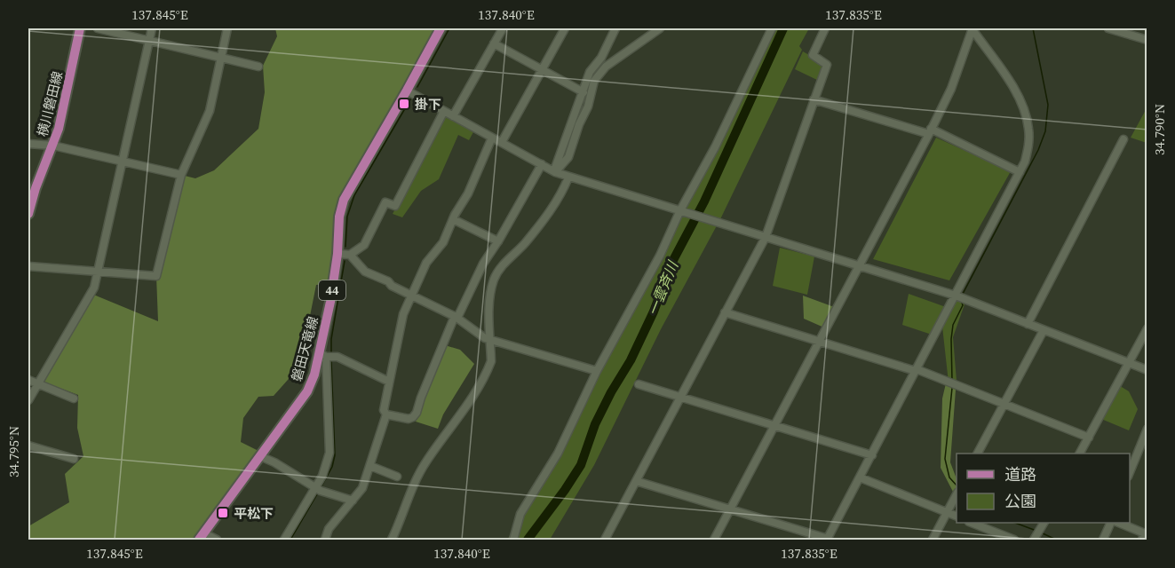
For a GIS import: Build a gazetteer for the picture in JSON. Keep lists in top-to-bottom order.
{
  "streets": {
    "main road": ["横川磐田線", "44", "磐田天竜線"]
  },
  "water": ["一雲斉川"],
  "places": {
    "transit": ["掛下", "平松下"]
  },
  "legend": ["道路", "公園"],
  "coordinates": [
    "137.845°E",
    "137.840°E",
    "137.835°E",
    "34.790°N",
    "34.795°N"
  ]
}
